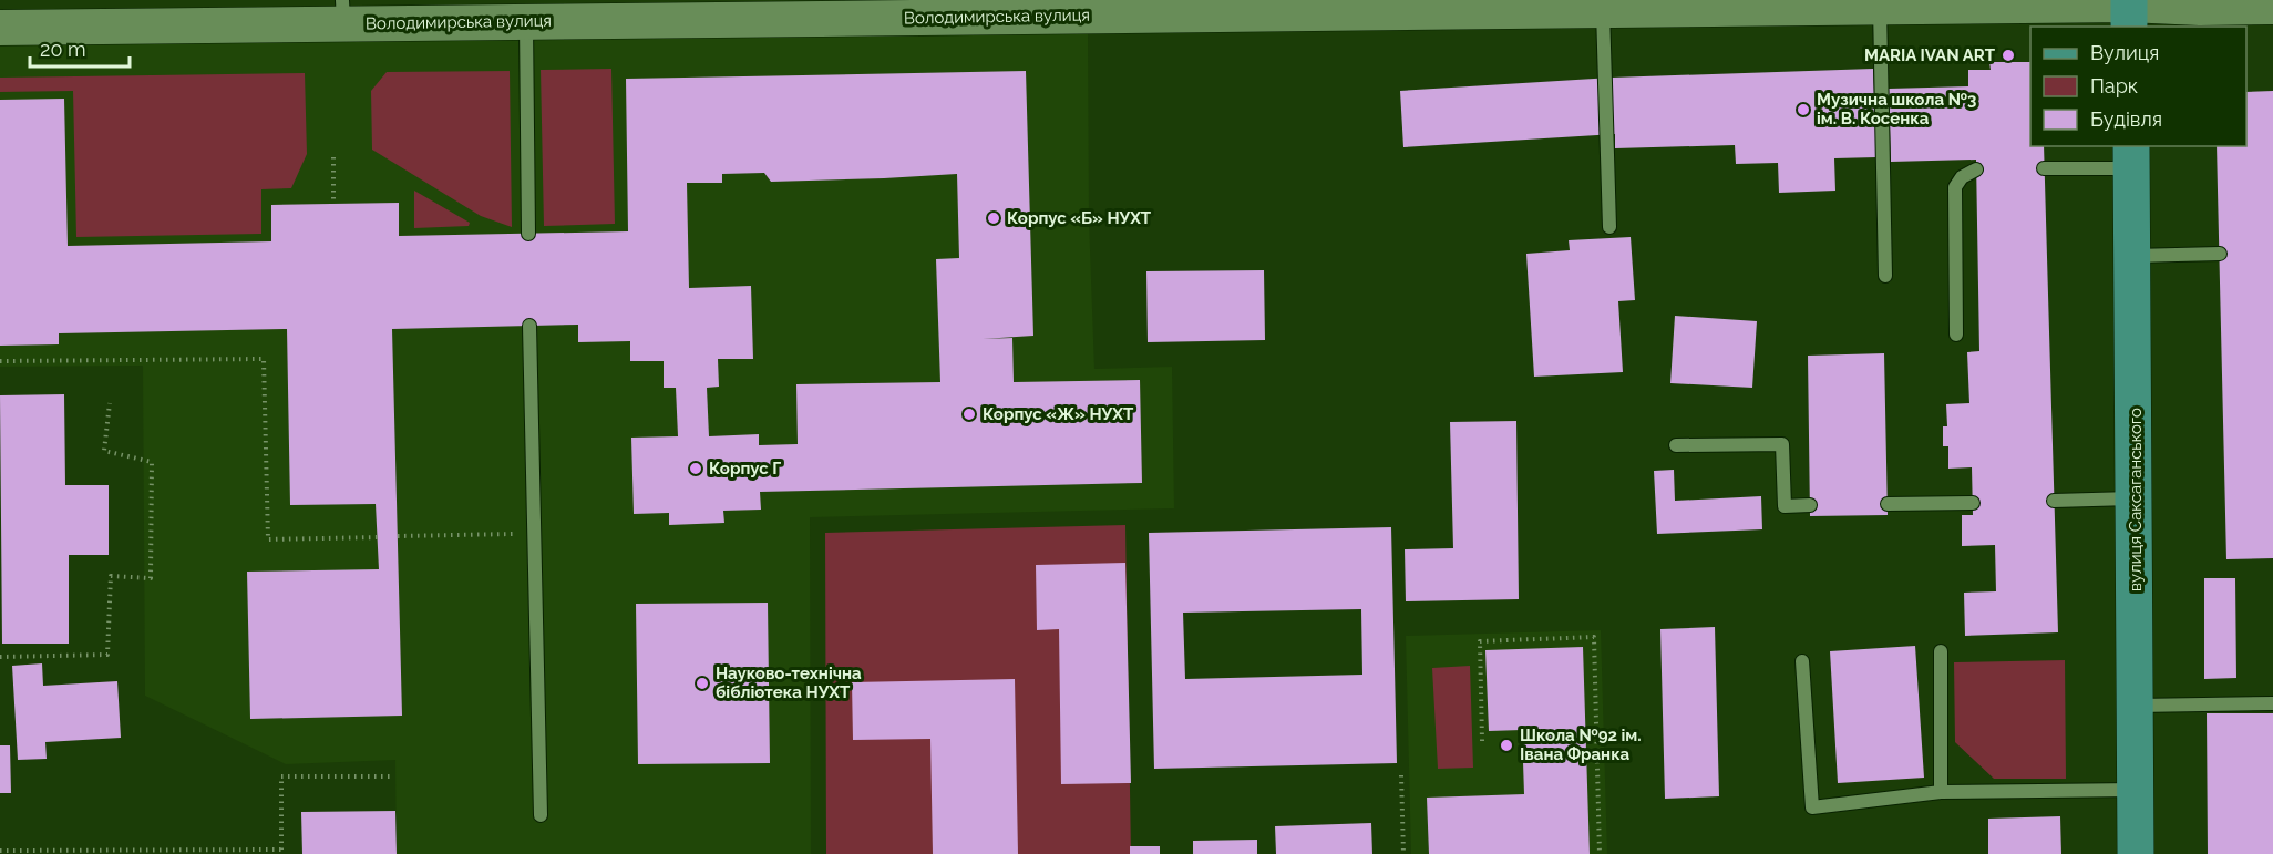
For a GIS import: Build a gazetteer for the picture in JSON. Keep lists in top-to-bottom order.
{
  "streets": {
    "main road": ["вулиця Саксаганського"],
    "street": ["Володимирська вулиця"]
  },
  "places": [
    "MARIA IVAN ART",
    "Музична школа №3 ім. В. Косенка",
    "Корпус «Б» НУХТ",
    "Корпус «Ж» НУХТ",
    "Корпус Г",
    "Науково-технічна бібліотека НУХТ",
    "Школа №92 ім. Івана Франка"
  ],
  "legend": ["Вулиця", "Парк", "Будівля"],
  "scale_bar": "20 m"
}
